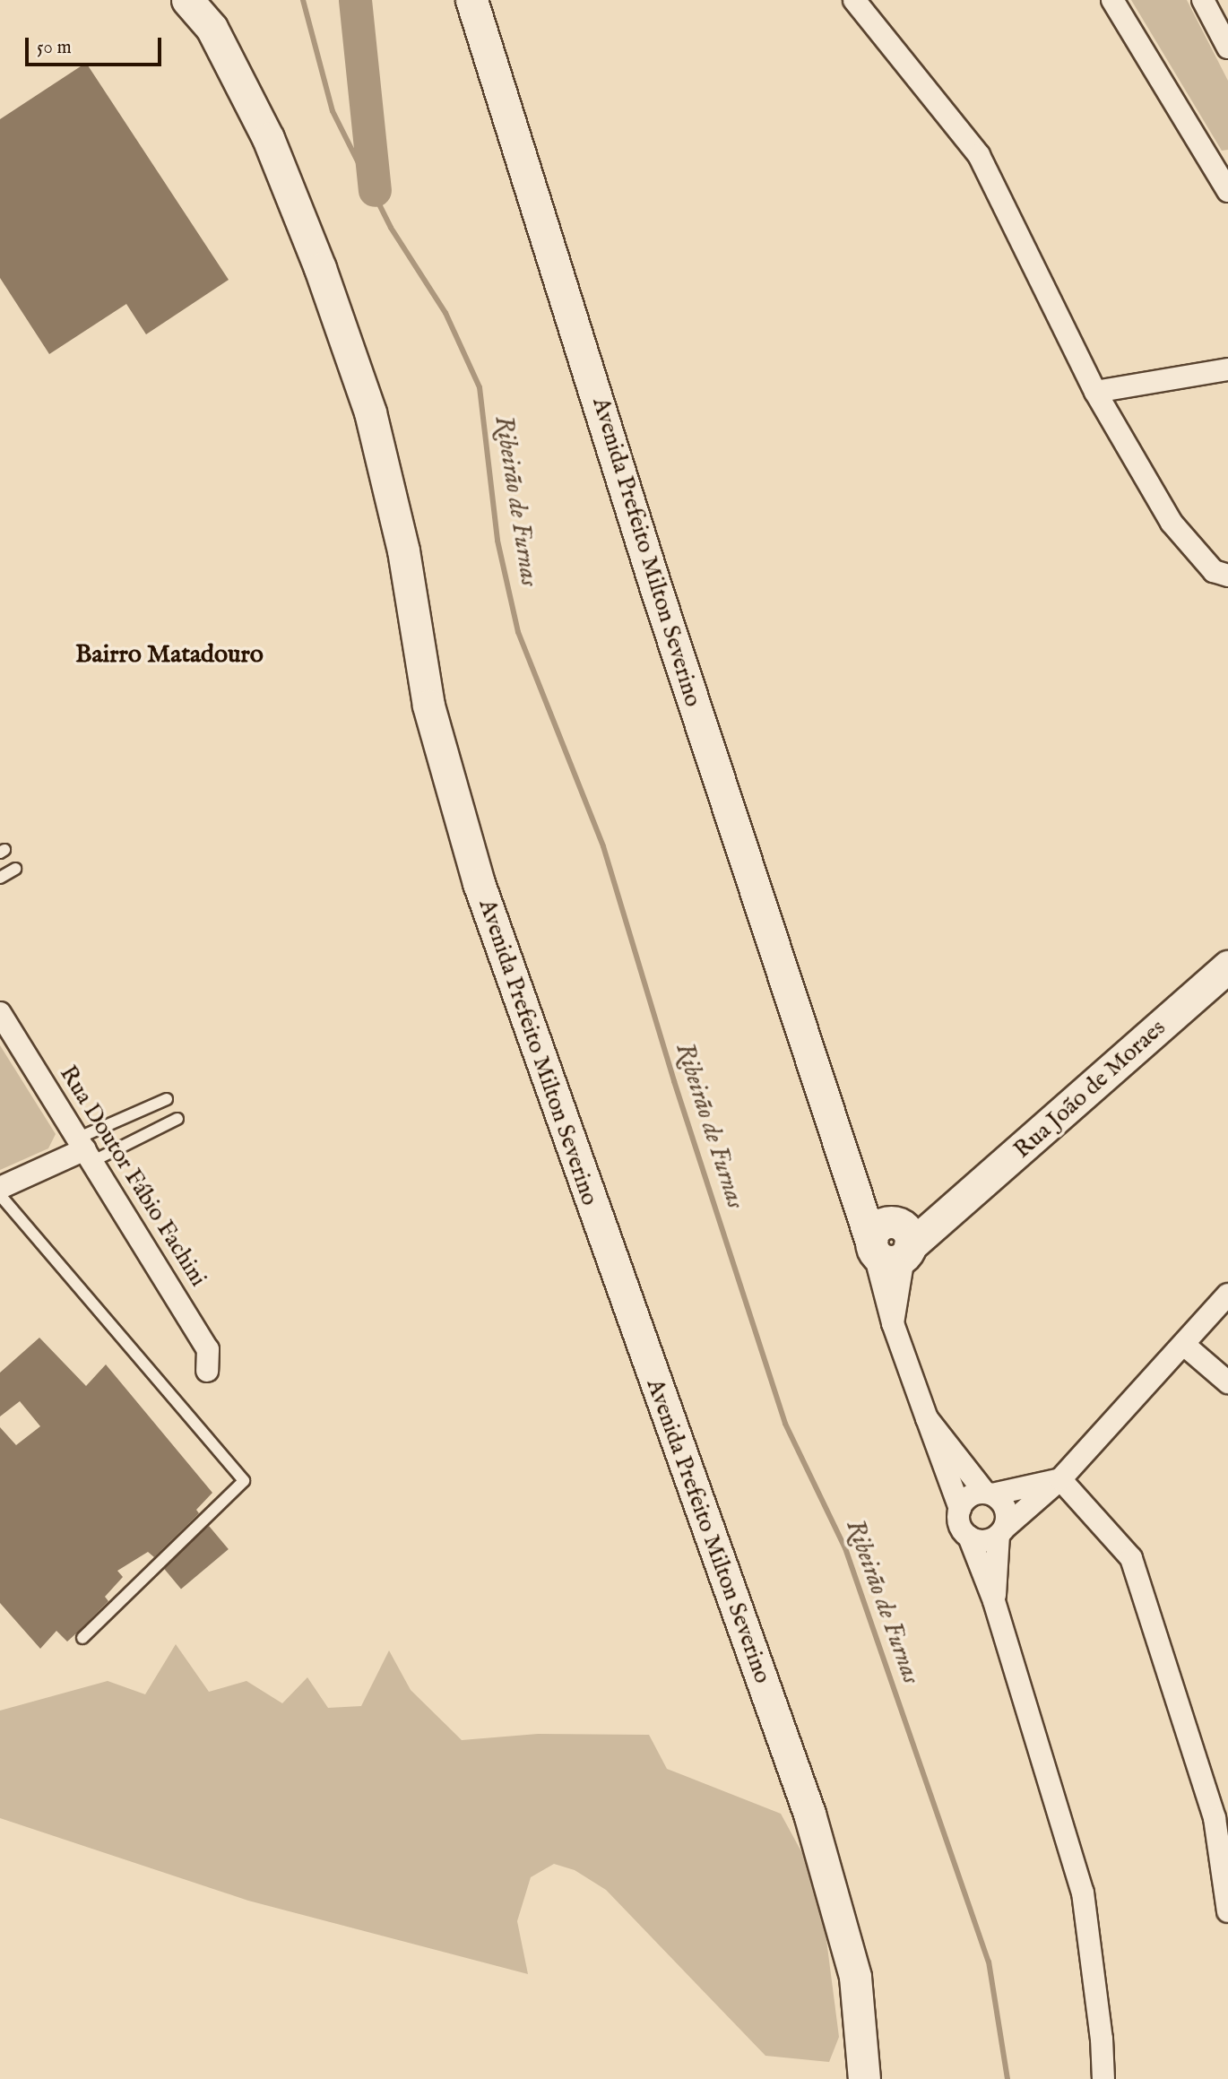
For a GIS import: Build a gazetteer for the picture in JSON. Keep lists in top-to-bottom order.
{
  "streets": {
    "main road": ["Avenida Prefeito Milton Severino", "Rua João de Moraes"],
    "street": ["Rua Doutor Fábio Fachini"]
  },
  "crossings": [
    ["Avenida Prefeito Milton Severino", "Rua João de Moraes"]
  ],
  "districts": ["Bairro Matadouro"],
  "water": ["Ribeirão de Furnas"],
  "scale_bar": "50 m"
}
